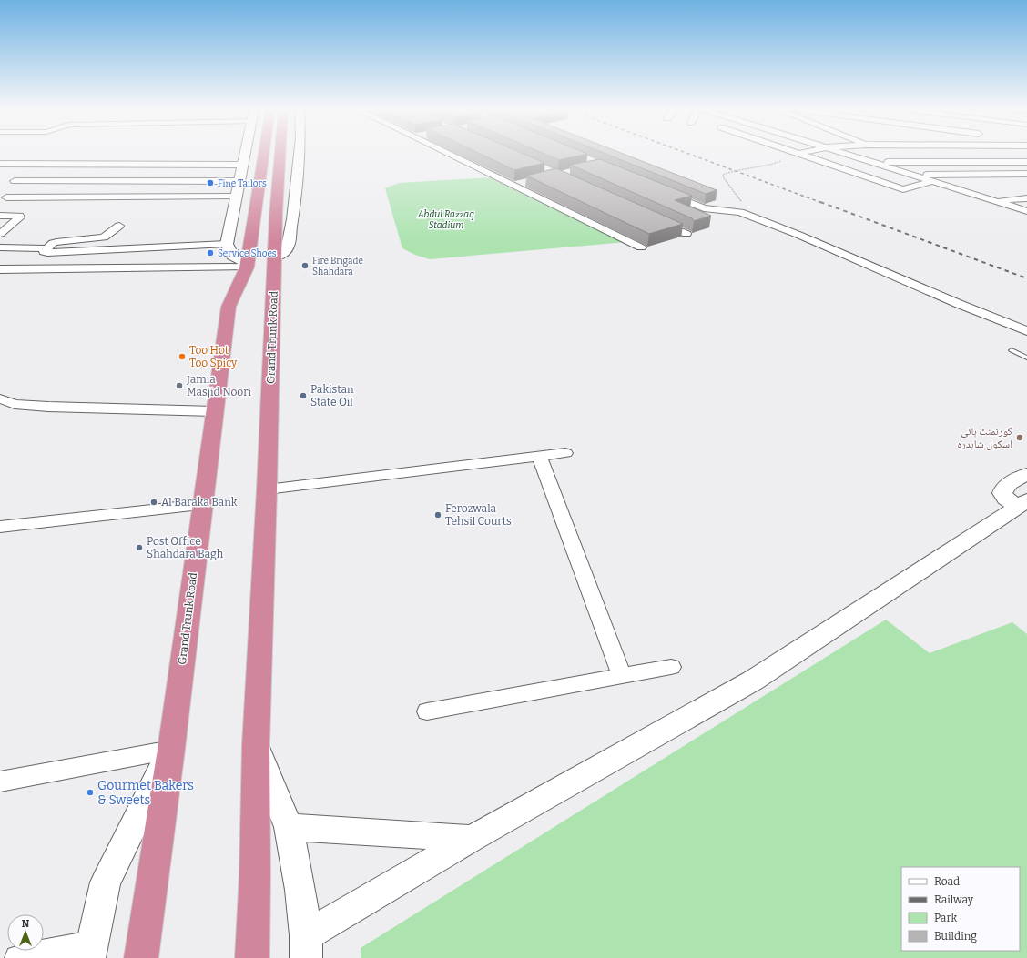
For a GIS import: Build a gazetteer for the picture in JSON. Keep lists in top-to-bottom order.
{
  "streets": {
    "highway": ["Grand Trunk Road"]
  },
  "parks": ["Abdul Razzaq Stadium"],
  "places": [
    "Fine Tailors",
    "Service Shoes",
    "Fire Brigade Shahdara",
    "Too Hot Too Spicy",
    "Jamia Masjid Noori",
    "Pakistan State Oil",
    "گورنمنٹ ہائی اسکول شاہدرہ",
    "Al Baraka Bank",
    "Ferozwala Tehsil Courts",
    "Post Office Shahdara Bagh",
    "Gourmet Bakers & Sweets"
  ],
  "legend": [
    "Road",
    "Railway",
    "Park",
    "Building"
  ],
  "north": "top"
}
